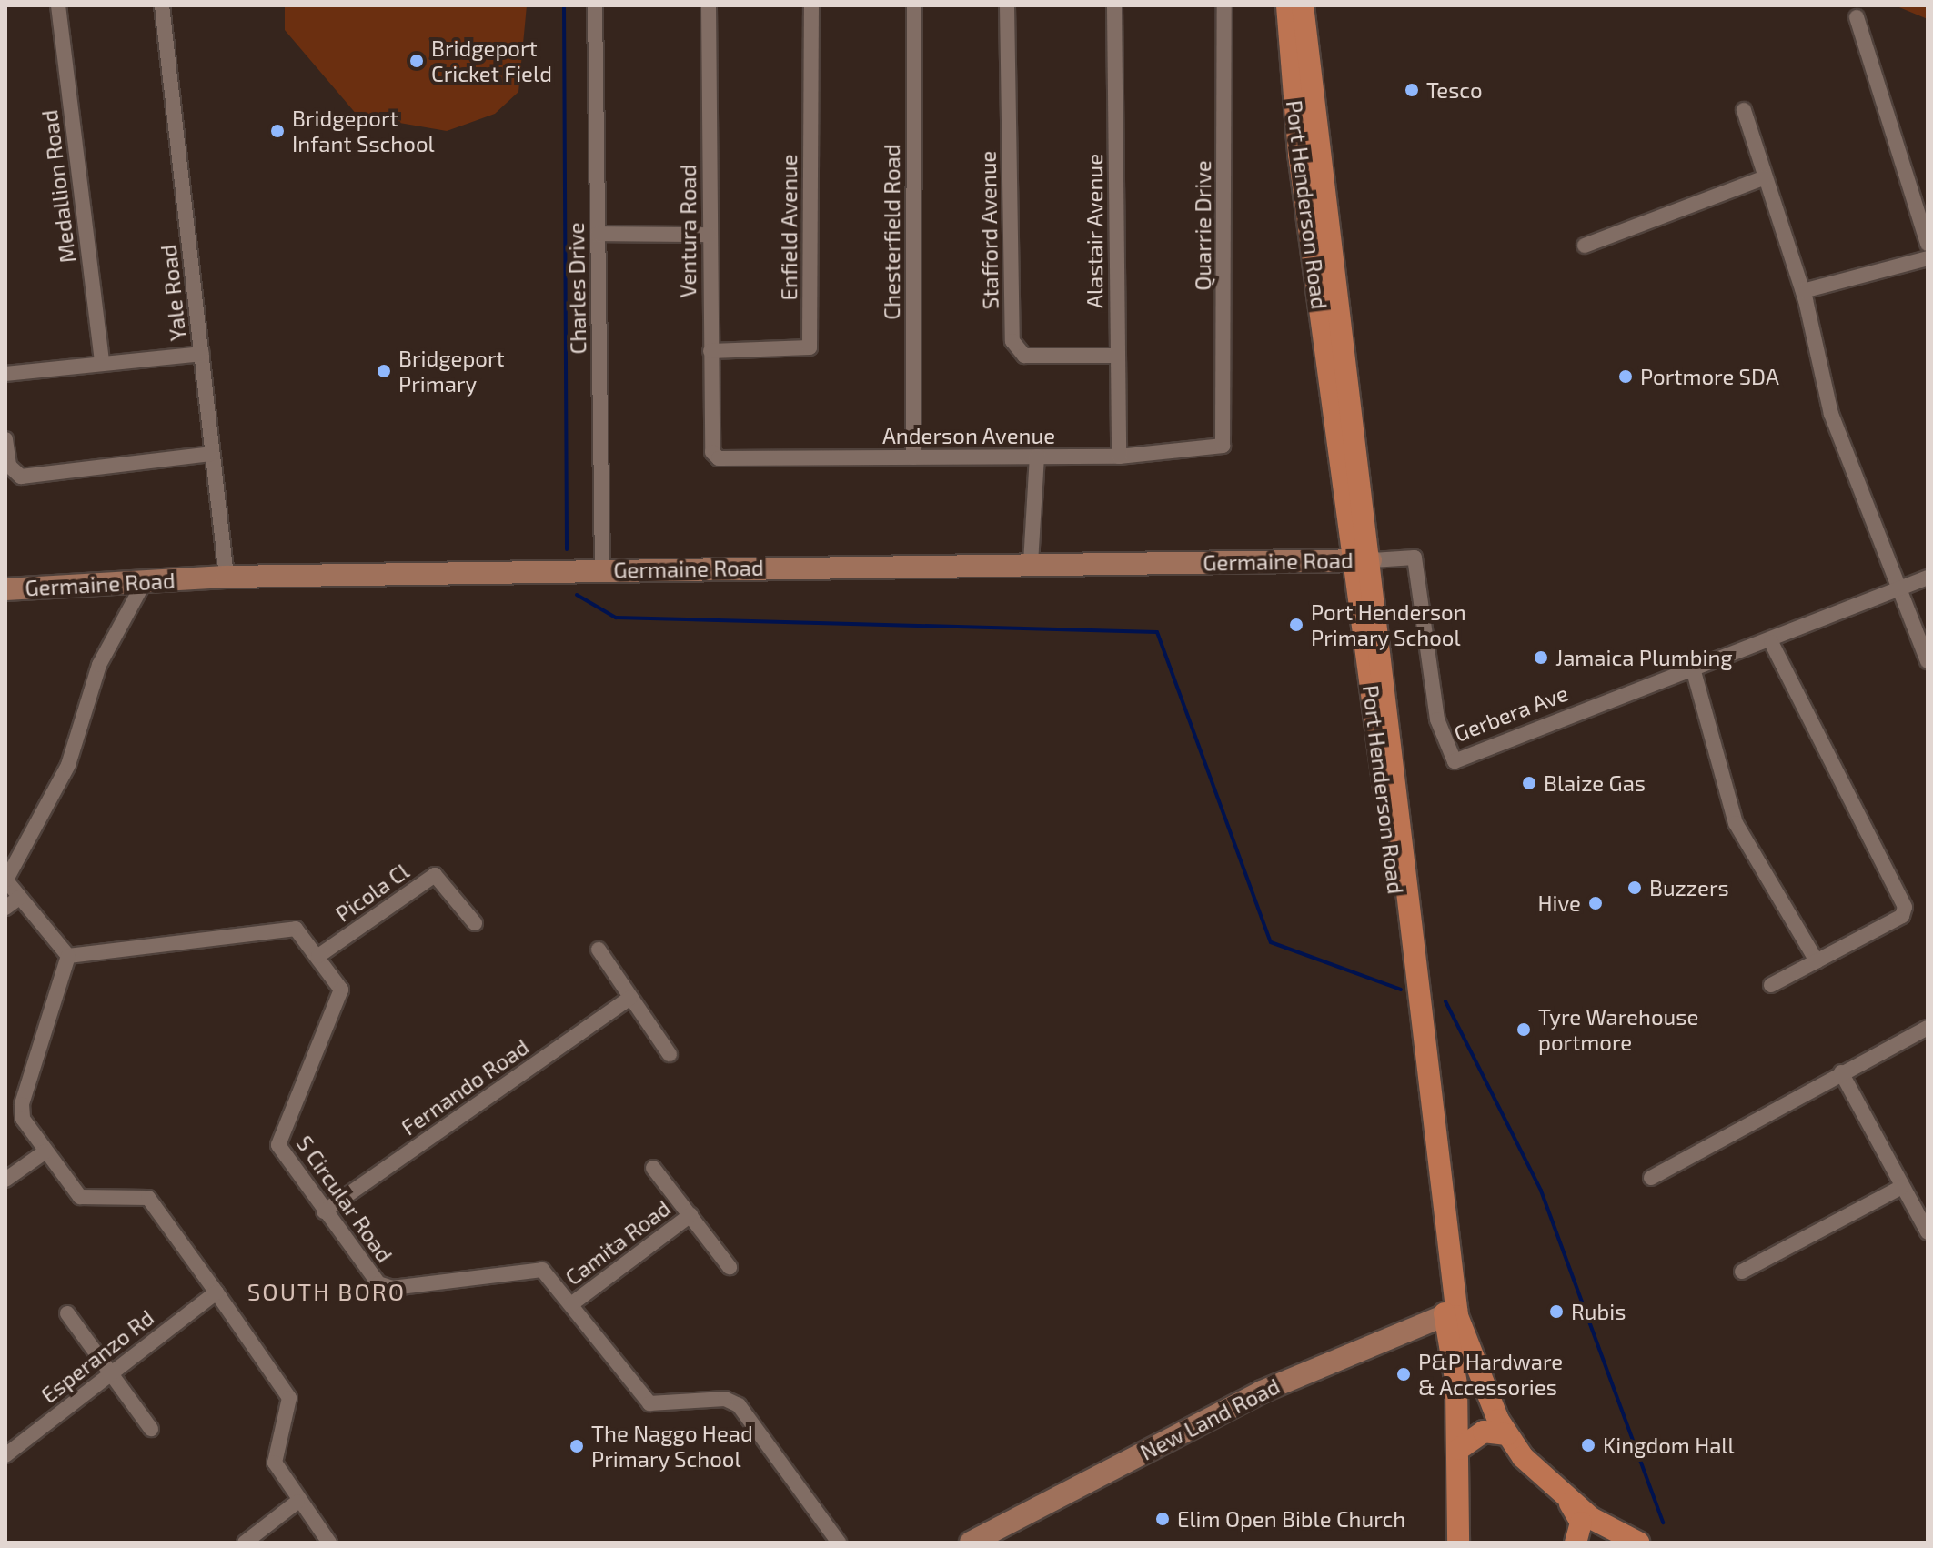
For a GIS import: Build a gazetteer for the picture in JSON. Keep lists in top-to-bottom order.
{
  "streets": {
    "main road": ["Port Henderson Road"],
    "street": [
      "Medallion Road",
      "Quarrie Drive",
      "Enfield Avenue",
      "Stafford Avenue",
      "Ventura Road",
      "Alastair Avenue",
      "Chesterfield Road",
      "Charles Drive",
      "Yale Road",
      "Anderson Avenue",
      "Germaine Road",
      "Gerbera Ave",
      "Picola Cl",
      "Fernando Road",
      "S Circular Road",
      "Camita Road",
      "Esperanzo Rd",
      "New Land Road"
    ]
  },
  "crossings": [
    ["Port Henderson Road", "Germaine Road"],
    ["Port Henderson Road", "Gerbera Ave"],
    ["Port Henderson Road", "New Land Road"],
    ["Quarrie Drive", "Anderson Avenue"],
    ["Enfield Avenue", "Ventura Road"],
    ["Stafford Avenue", "Alastair Avenue"],
    ["Ventura Road", "Anderson Avenue"],
    ["Alastair Avenue", "Anderson Avenue"],
    ["Chesterfield Road", "Anderson Avenue"],
    ["Charles Drive", "Germaine Road"],
    ["Yale Road", "Germaine Road"],
    ["Germaine Road", "Gerbera Ave"],
    ["Picola Cl", "S Circular Road"],
    ["Fernando Road", "S Circular Road"],
    ["S Circular Road", "Camita Road"]
  ],
  "districts": ["SOUTH BORO"],
  "places": [
    "Bridgeport Cricket Field",
    "Tesco",
    "Bridgeport Infant Sschool",
    "Bridgeport Primary",
    "Portmore SDA",
    "Port Henderson Primary School",
    "Jamaica Plumbing",
    "Blaize Gas",
    "Buzzers",
    "Hive",
    "Tyre Warehouse portmore",
    "Rubis",
    "P&P Hardware & Accessories",
    "Kingdom Hall",
    "The Naggo Head Primary School",
    "Elim Open Bible Church"
  ]
}
